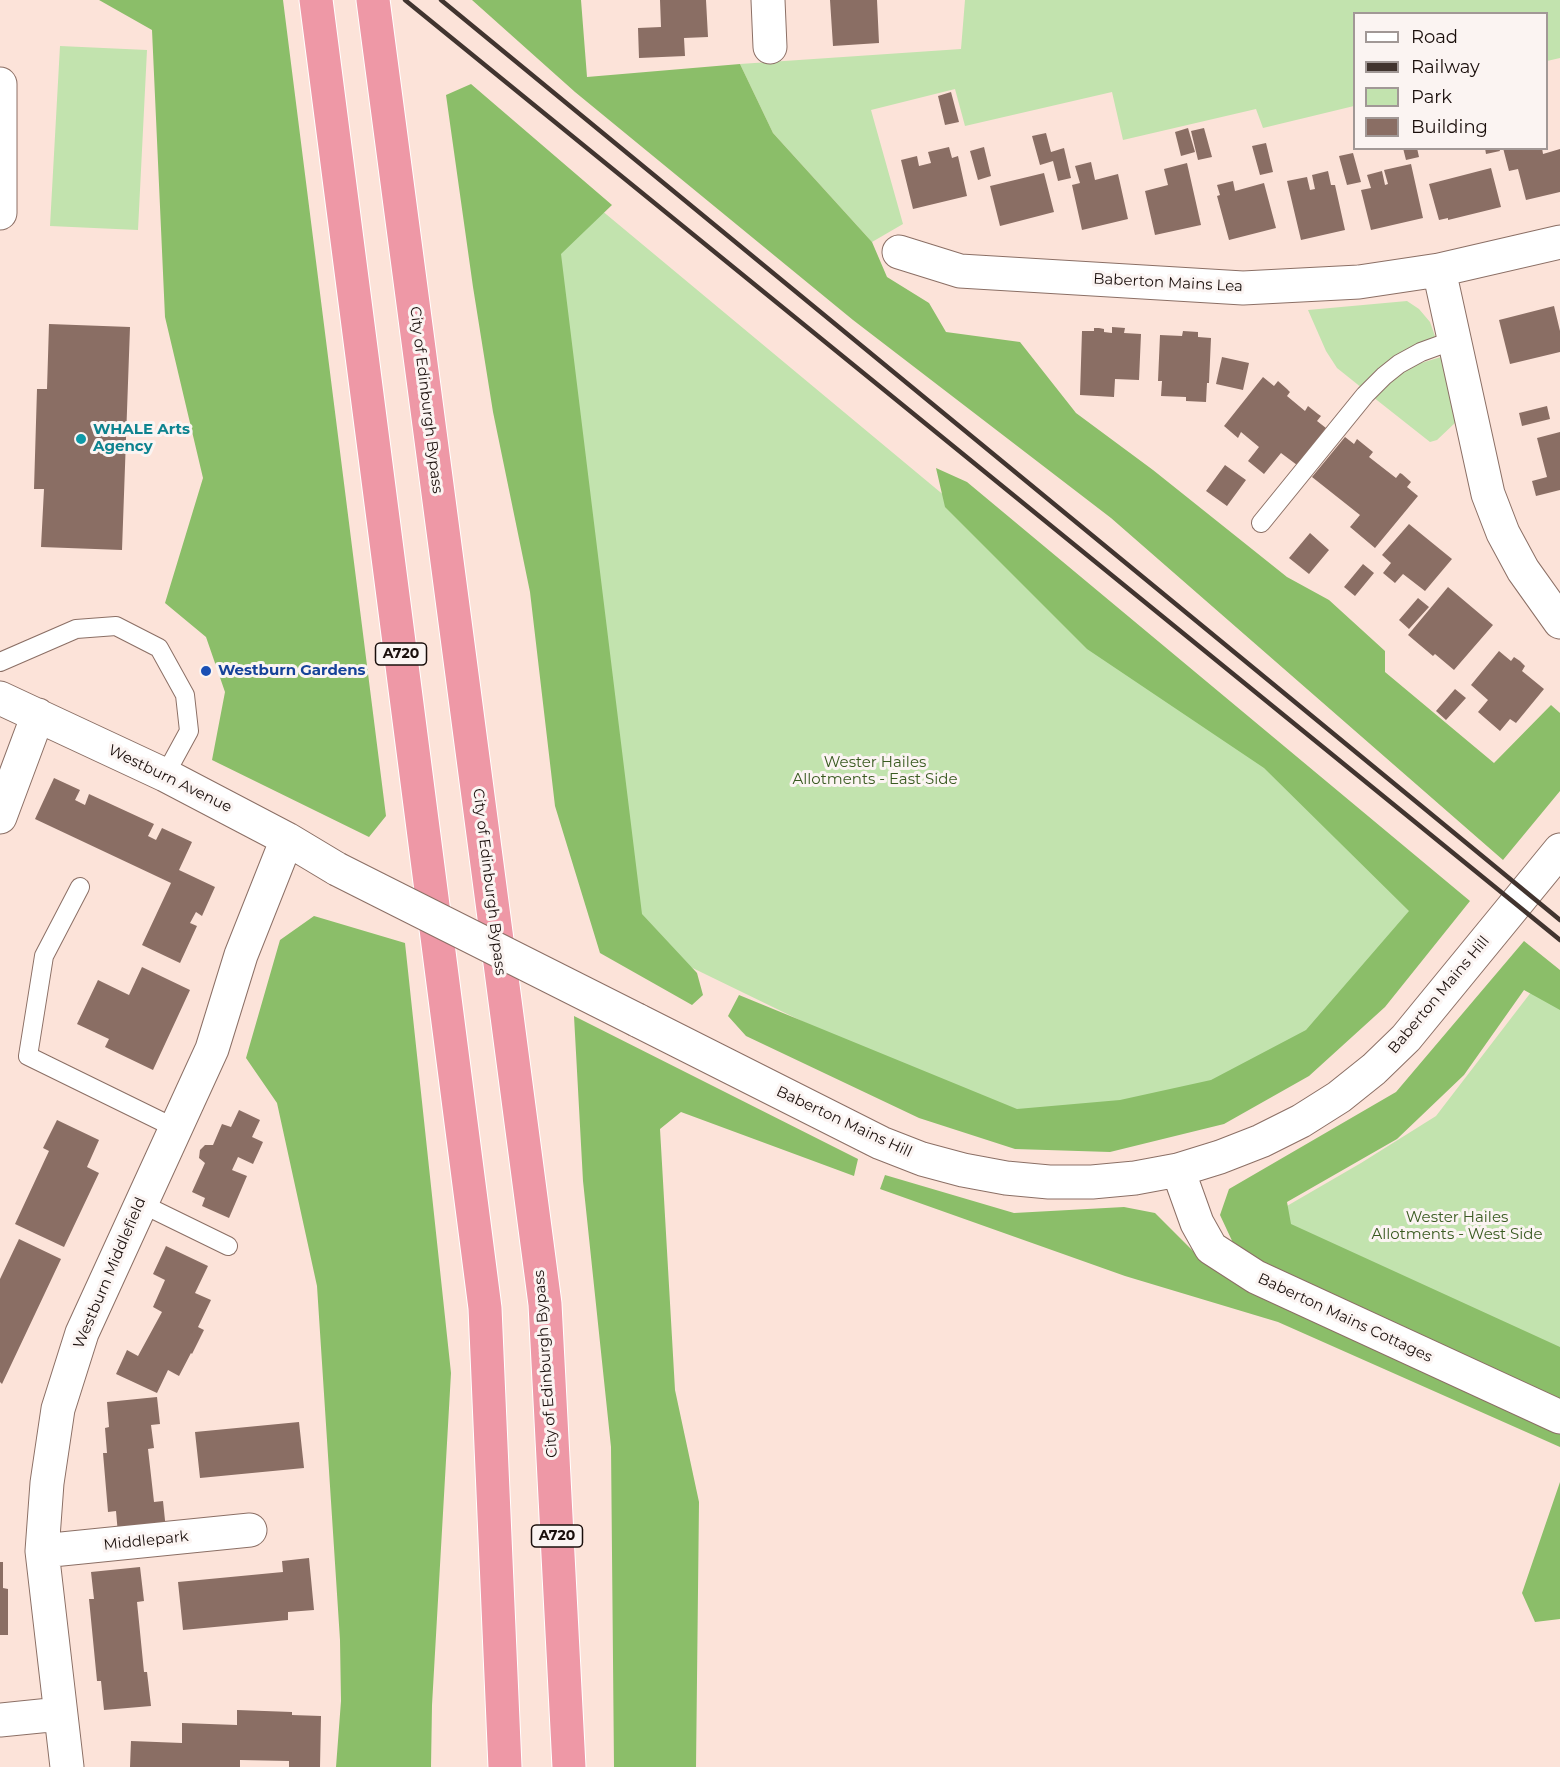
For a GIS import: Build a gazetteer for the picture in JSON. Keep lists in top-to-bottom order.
{
  "streets": {
    "highway": ["City of Edinburgh Bypass", "A720"],
    "street": [
      "Baberton Mains Lea",
      "Westburn Avenue",
      "Baberton Mains Hill",
      "Westburn Middlefield",
      "Baberton Mains Cottages",
      "Middlepark"
    ]
  },
  "crossings": [
    ["Westburn Avenue", "Baberton Mains Hill"],
    ["Westburn Avenue", "Westburn Middlefield"],
    ["Baberton Mains Hill", "Baberton Mains Cottages"],
    ["Westburn Middlefield", "Middlepark"]
  ],
  "parks": ["Wester Hailes Allotments - East Side", "Wester Hailes Allotments - West Side"],
  "places": ["WHALE Arts Agency", "Westburn Gardens"],
  "legend": [
    "Road",
    "Railway",
    "Park",
    "Building"
  ]
}
